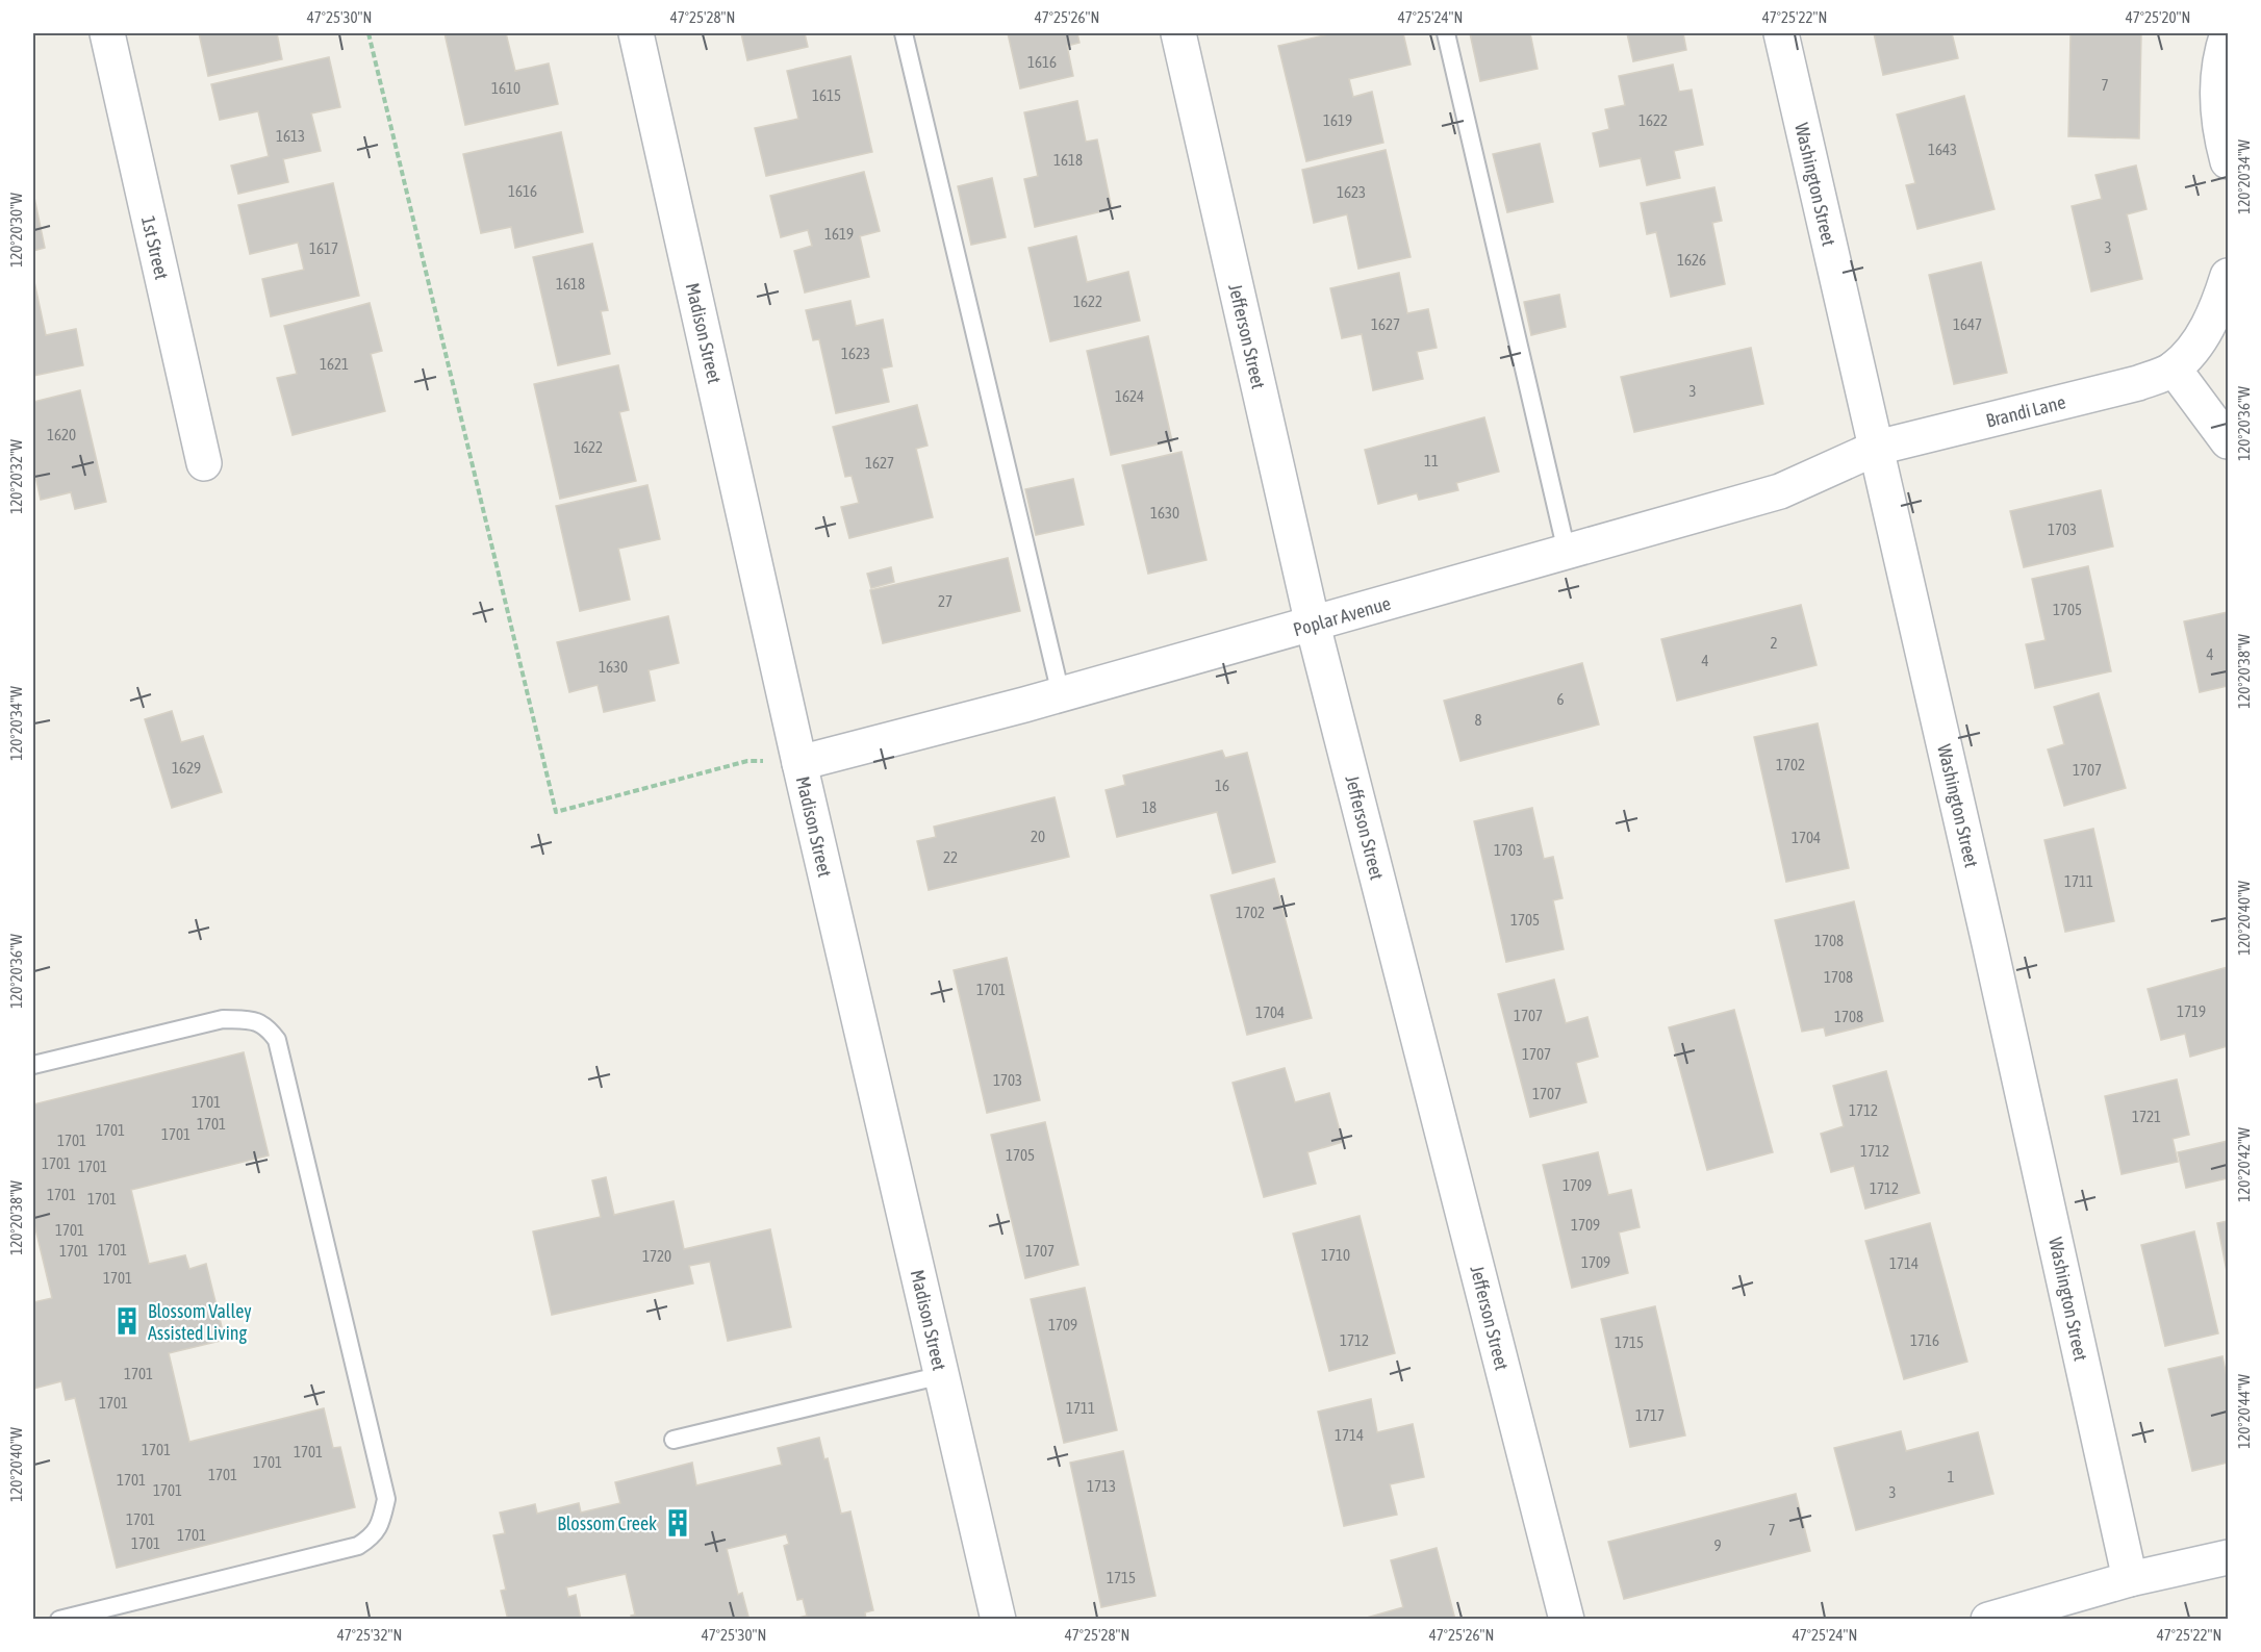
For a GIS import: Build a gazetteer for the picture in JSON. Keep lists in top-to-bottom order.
{
  "streets": {
    "street": [
      "Washington Street",
      "1st Street",
      "Madison Street",
      "Jefferson Street",
      "Brandi Lane",
      "Poplar Avenue"
    ]
  },
  "crossings": [
    ["Washington Street", "Brandi Lane"],
    ["Washington Street", "Poplar Avenue"],
    ["Madison Street", "Poplar Avenue"],
    ["Jefferson Street", "Poplar Avenue"],
    ["Brandi Lane", "Poplar Avenue"]
  ],
  "places": {
    "building": ["Blossom Valley Assisted Living", "Blossom Creek"]
  },
  "house_numbers": [
    "1616",
    "7",
    "1610",
    "1615",
    "1619",
    "1622",
    "1613",
    "1643",
    "1618",
    "1616",
    "1623",
    "1619",
    "3",
    "1617",
    "1626",
    "1618",
    "1622",
    "1627",
    "1647",
    "1623",
    "1621",
    "3",
    "1624",
    "1620",
    "1622",
    "11",
    "1627",
    "1630",
    "1703",
    "27",
    "1705",
    "2",
    "4",
    "4",
    "1630",
    "6",
    "8",
    "1702",
    "1629",
    "1707",
    "16",
    "18",
    "20",
    "1704",
    "1703",
    "22",
    "1711",
    "1702",
    "1705",
    "1708",
    "1708",
    "1701",
    "1719",
    "1704",
    "1707",
    "1708",
    "1707",
    "1703",
    "1707",
    "1701",
    "1712",
    "1721",
    "1701",
    "1701",
    "1701",
    "1701",
    "1712",
    "1705",
    "1701",
    "1701",
    "1709",
    "1712",
    "1701",
    "1701",
    "1709",
    "1701",
    "1701",
    "1701",
    "1707",
    "1710",
    "1720",
    "1709",
    "1714",
    "1701",
    "1709",
    "1712",
    "1716",
    "1715",
    "1701",
    "1701",
    "1711",
    "1717",
    "1714",
    "1701",
    "1701",
    "1701",
    "1701",
    "1",
    "1701",
    "1713",
    "1701",
    "3",
    "1701",
    "7",
    "1701",
    "1701",
    "9",
    "1715"
  ],
  "coordinates": [
    "47°25'30\"N",
    "47°25'28\"N",
    "47°25'26\"N",
    "47°25'24\"N",
    "47°25'22\"N",
    "47°25'20\"N",
    "120°20'34\"W",
    "120°20'30\"W",
    "120°20'36\"W",
    "120°20'32\"W",
    "120°20'38\"W",
    "120°20'40\"W",
    "120°20'42\"W",
    "120°20'44\"W",
    "47°25'32\"N"
  ]
}
